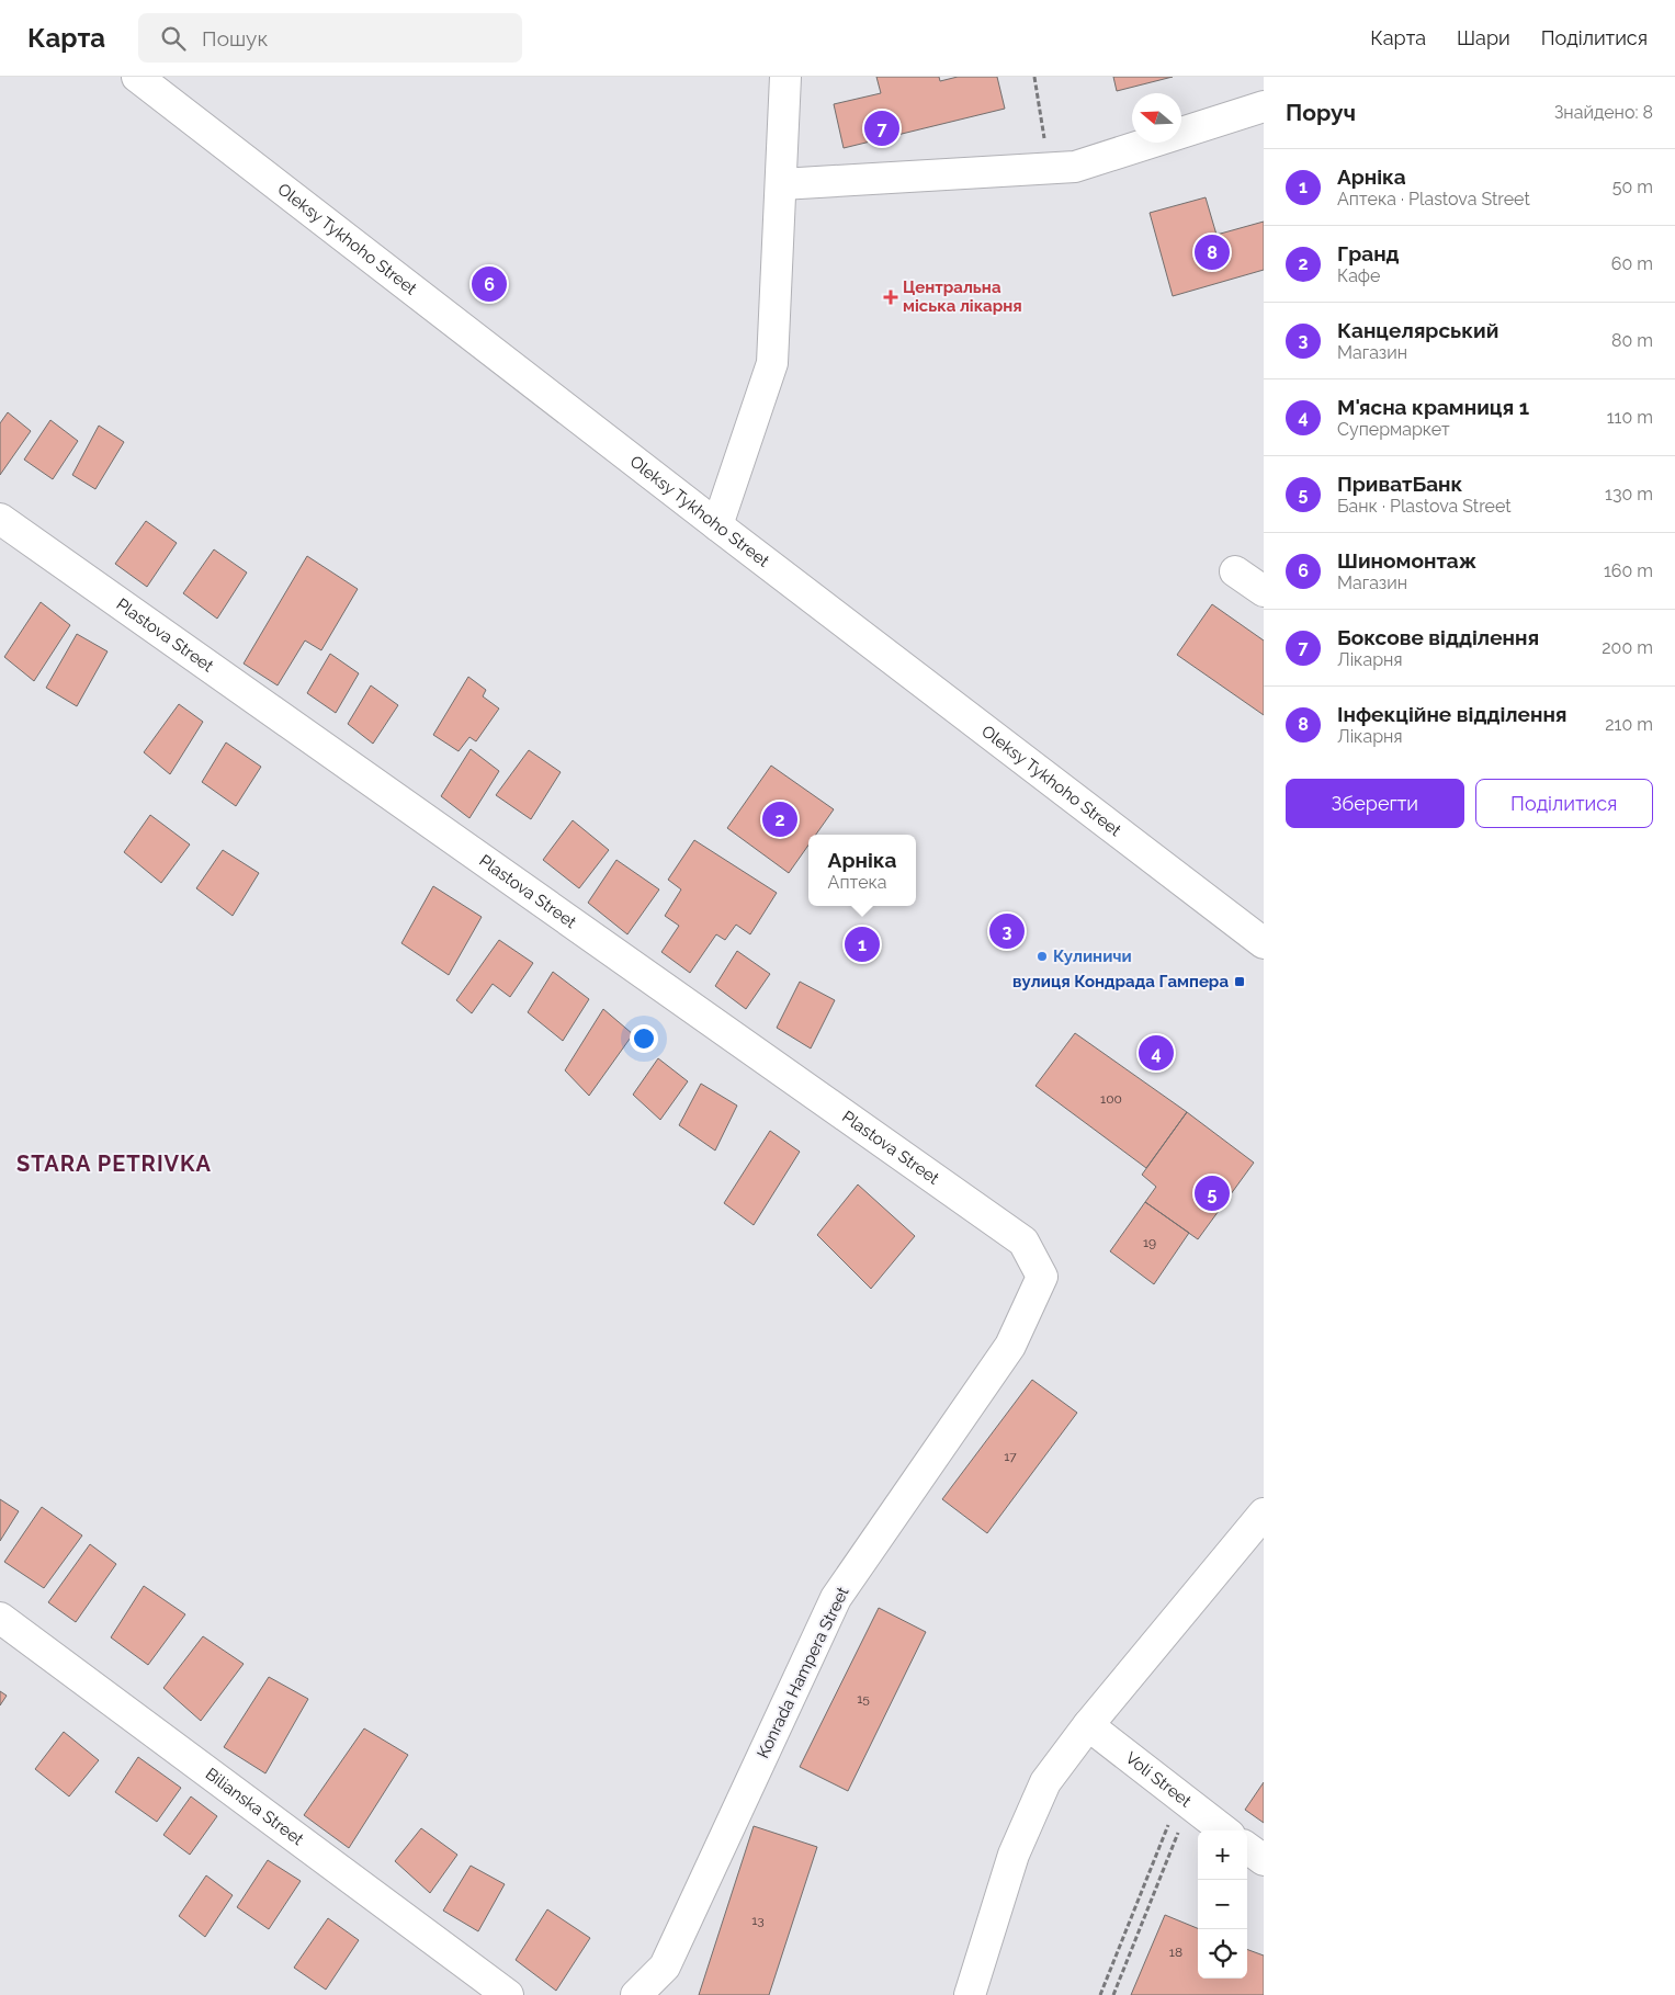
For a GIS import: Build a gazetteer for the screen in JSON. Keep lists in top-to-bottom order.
{
  "streets": {
    "street": [
      "Oleksy Tykhoho Street",
      "Plastova Street",
      "Konrada Hampera Street",
      "Voli Street",
      "Bilianska Street"
    ]
  },
  "crossings": [
    ["Plastova Street", "Konrada Hampera Street"]
  ],
  "districts": ["STARA PETRIVKA"],
  "places": {
    "health": ["Центральна міська лікарня"],
    "other": ["Кулиничи"],
    "transit": ["вулиця Кондрада Гампера"]
  },
  "house_numbers": [
    "100",
    "19",
    "17",
    "15",
    "13",
    "18"
  ],
  "north": "left",
  "page": {
    "header": "Карта",
    "search": "Пошук",
    "nav": ["Карта", "Шари", "Поділитися"],
    "heading": ["Поруч", "Знайдено: 8"],
    "pins": [
      "7",
      "8",
      "6",
      "2",
      "3",
      "1",
      "4",
      "5"
    ],
    "list": [
      {
        "mark": "1",
        "name": "Арніка",
        "note": "Аптека · Plastova Street",
        "value": "50 m"
      },
      {
        "mark": "2",
        "name": "Гранд",
        "note": "Кафе",
        "value": "60 m"
      },
      {
        "mark": "3",
        "name": "Канцелярський",
        "note": "Магазин",
        "value": "80 m"
      },
      {
        "mark": "4",
        "name": "М'ясна крамниця 1",
        "note": "Супермаркет",
        "value": "110 m"
      },
      {
        "mark": "5",
        "name": "ПриватБанк",
        "note": "Банк · Plastova Street",
        "value": "130 m"
      },
      {
        "mark": "6",
        "name": "Шиномонтаж",
        "note": "Магазин",
        "value": "160 m"
      },
      {
        "mark": "7",
        "name": "Боксове відділення",
        "note": "Лікарня",
        "value": "200 m"
      },
      {
        "mark": "8",
        "name": "Інфекційне відділення",
        "note": "Лікарня",
        "value": "210 m"
      }
    ],
    "buttons": ["Зберегти", "Поділитися"],
    "popup": ["Арніка", "Аптека"],
    "map_buttons": ["+", "−"]
  }
}
